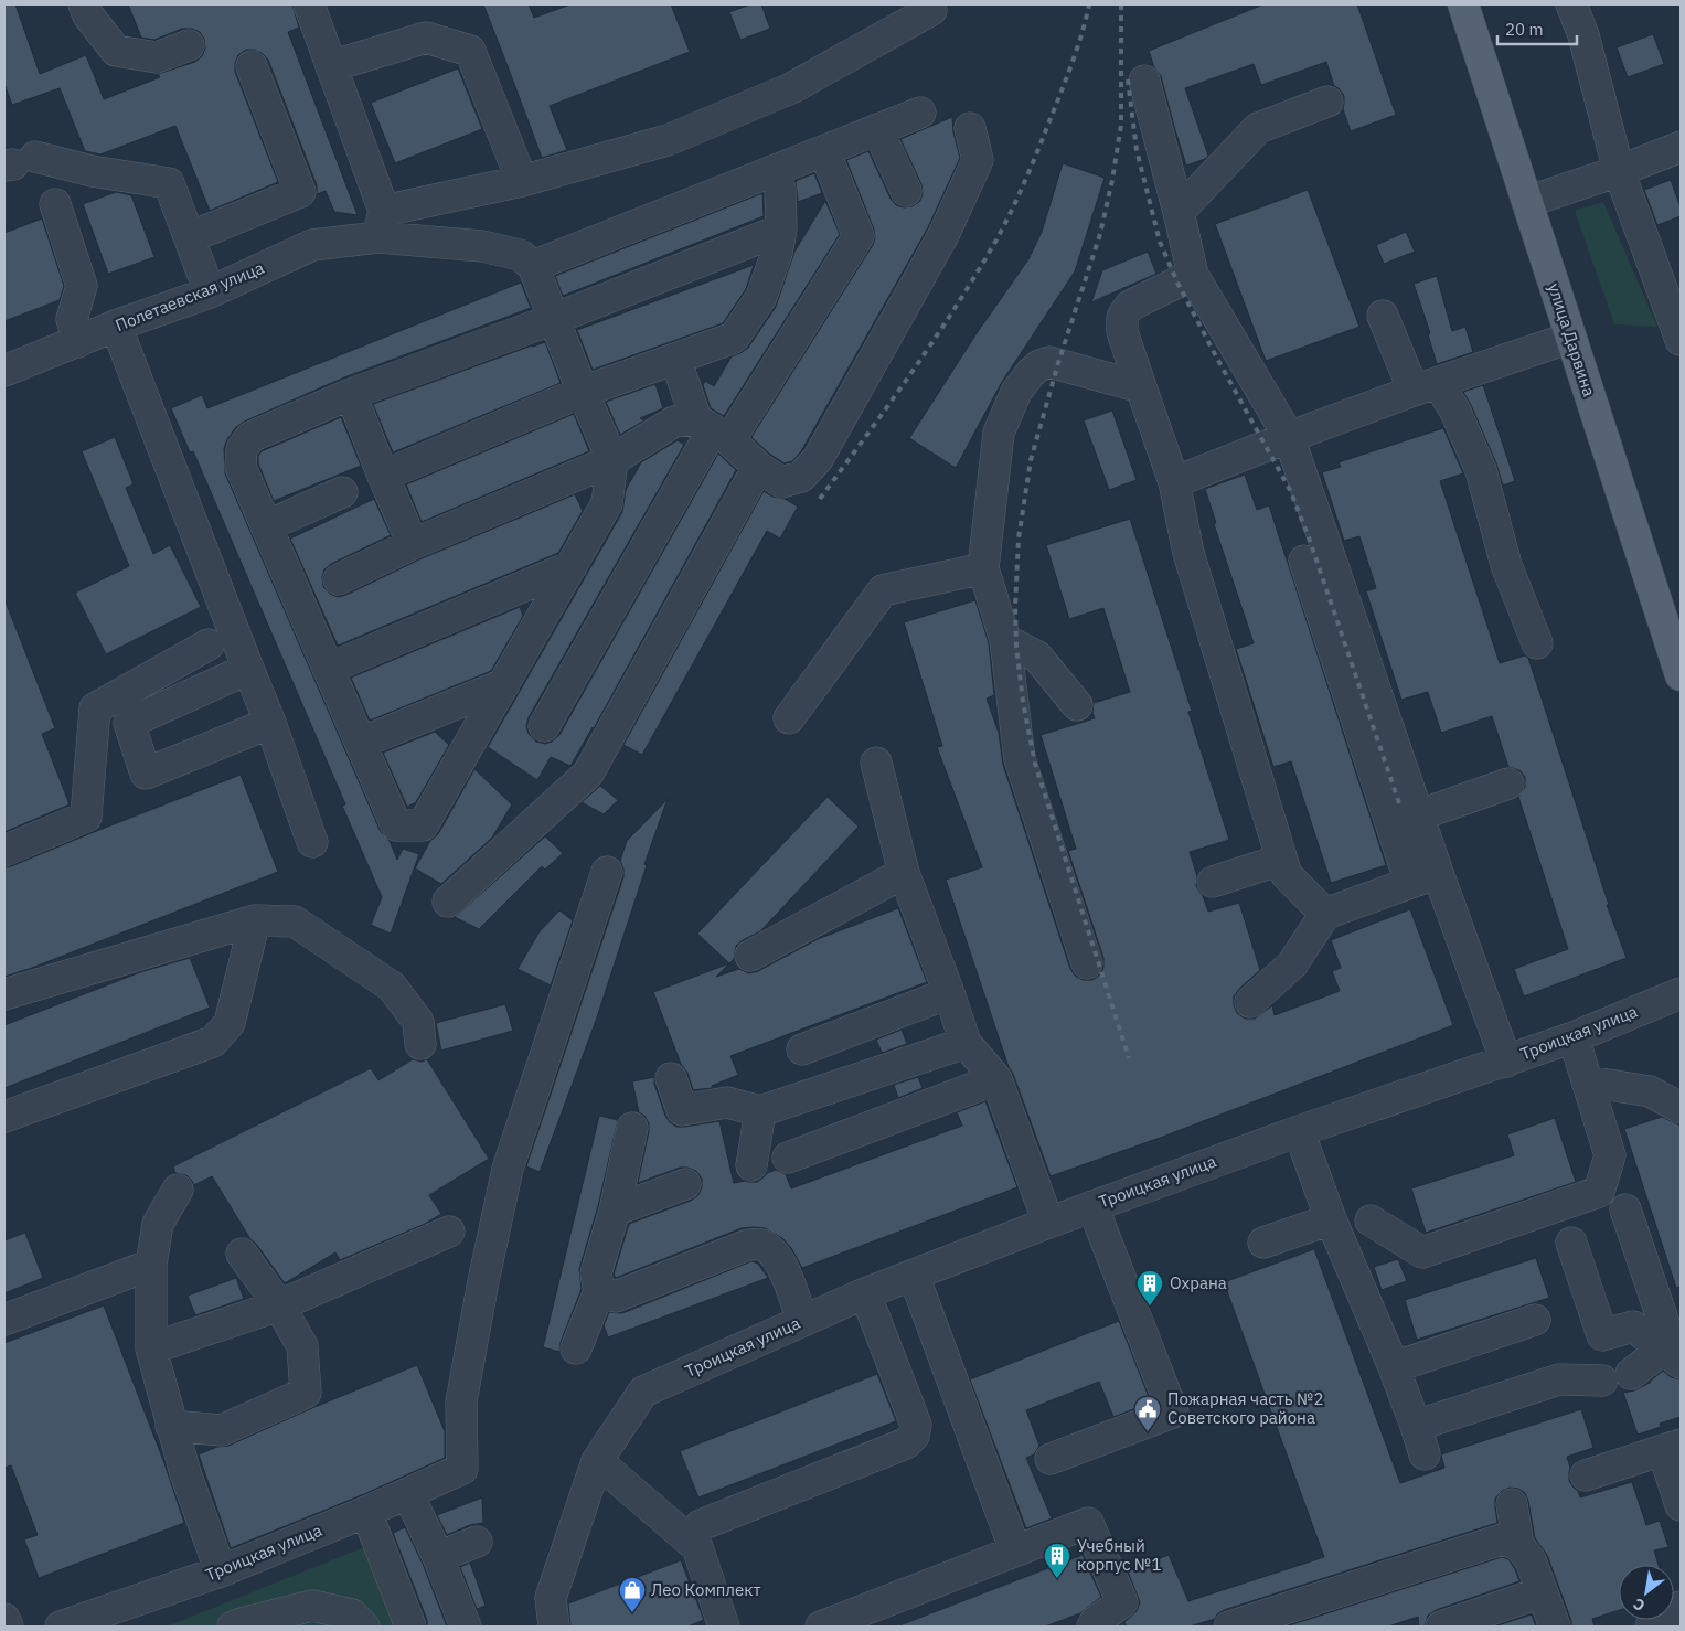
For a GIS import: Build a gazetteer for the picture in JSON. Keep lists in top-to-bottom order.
{
  "streets": {
    "main road": ["улица Дарвина"],
    "street": ["Полетаевская улица", "Троицкая улица"]
  },
  "places": {
    "building": ["Охрана", "Учебный корпус №1"],
    "public building": ["Пожарная часть №2 Советского района"],
    "shop": ["Лео Комплект"]
  },
  "scale_bar": "20 m",
  "north": "bottom left"
}
